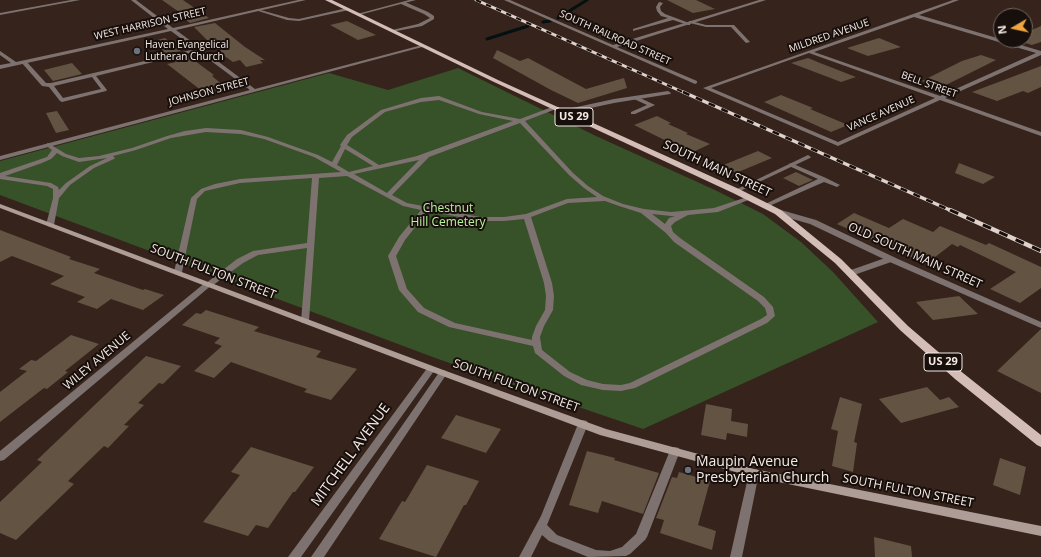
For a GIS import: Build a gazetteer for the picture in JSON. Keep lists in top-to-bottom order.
{
  "streets": {
    "main road": ["US 29", "SOUTH MAIN STREET"],
    "street": [
      "WEST HARRISON STREET",
      "MILDRED AVENUE",
      "SOUTH RAILROAD STREET",
      "BELL STREET",
      "JOHNSON STREET",
      "VANCE AVENUE",
      "OLD SOUTH MAIN STREET",
      "SOUTH FULTON STREET",
      "WILEY AVENUE",
      "MITCHELL AVENUE"
    ]
  },
  "crossings": [
    ["MILDRED AVENUE", "BELL STREET"],
    ["MILDRED AVENUE", "VANCE AVENUE"],
    ["BELL STREET", "VANCE AVENUE"],
    ["JOHNSON STREET", "SOUTH MAIN STREET"],
    ["SOUTH MAIN STREET", "OLD SOUTH MAIN STREET"],
    ["SOUTH FULTON STREET", "WILEY AVENUE"],
    ["SOUTH FULTON STREET", "MITCHELL AVENUE"]
  ],
  "parks": ["Chestnut Hill Cemetery"],
  "places": ["Haven Evangelical Lutheran Church", "Maupin Avenue Presbyterian Church"],
  "north": "left"
}
